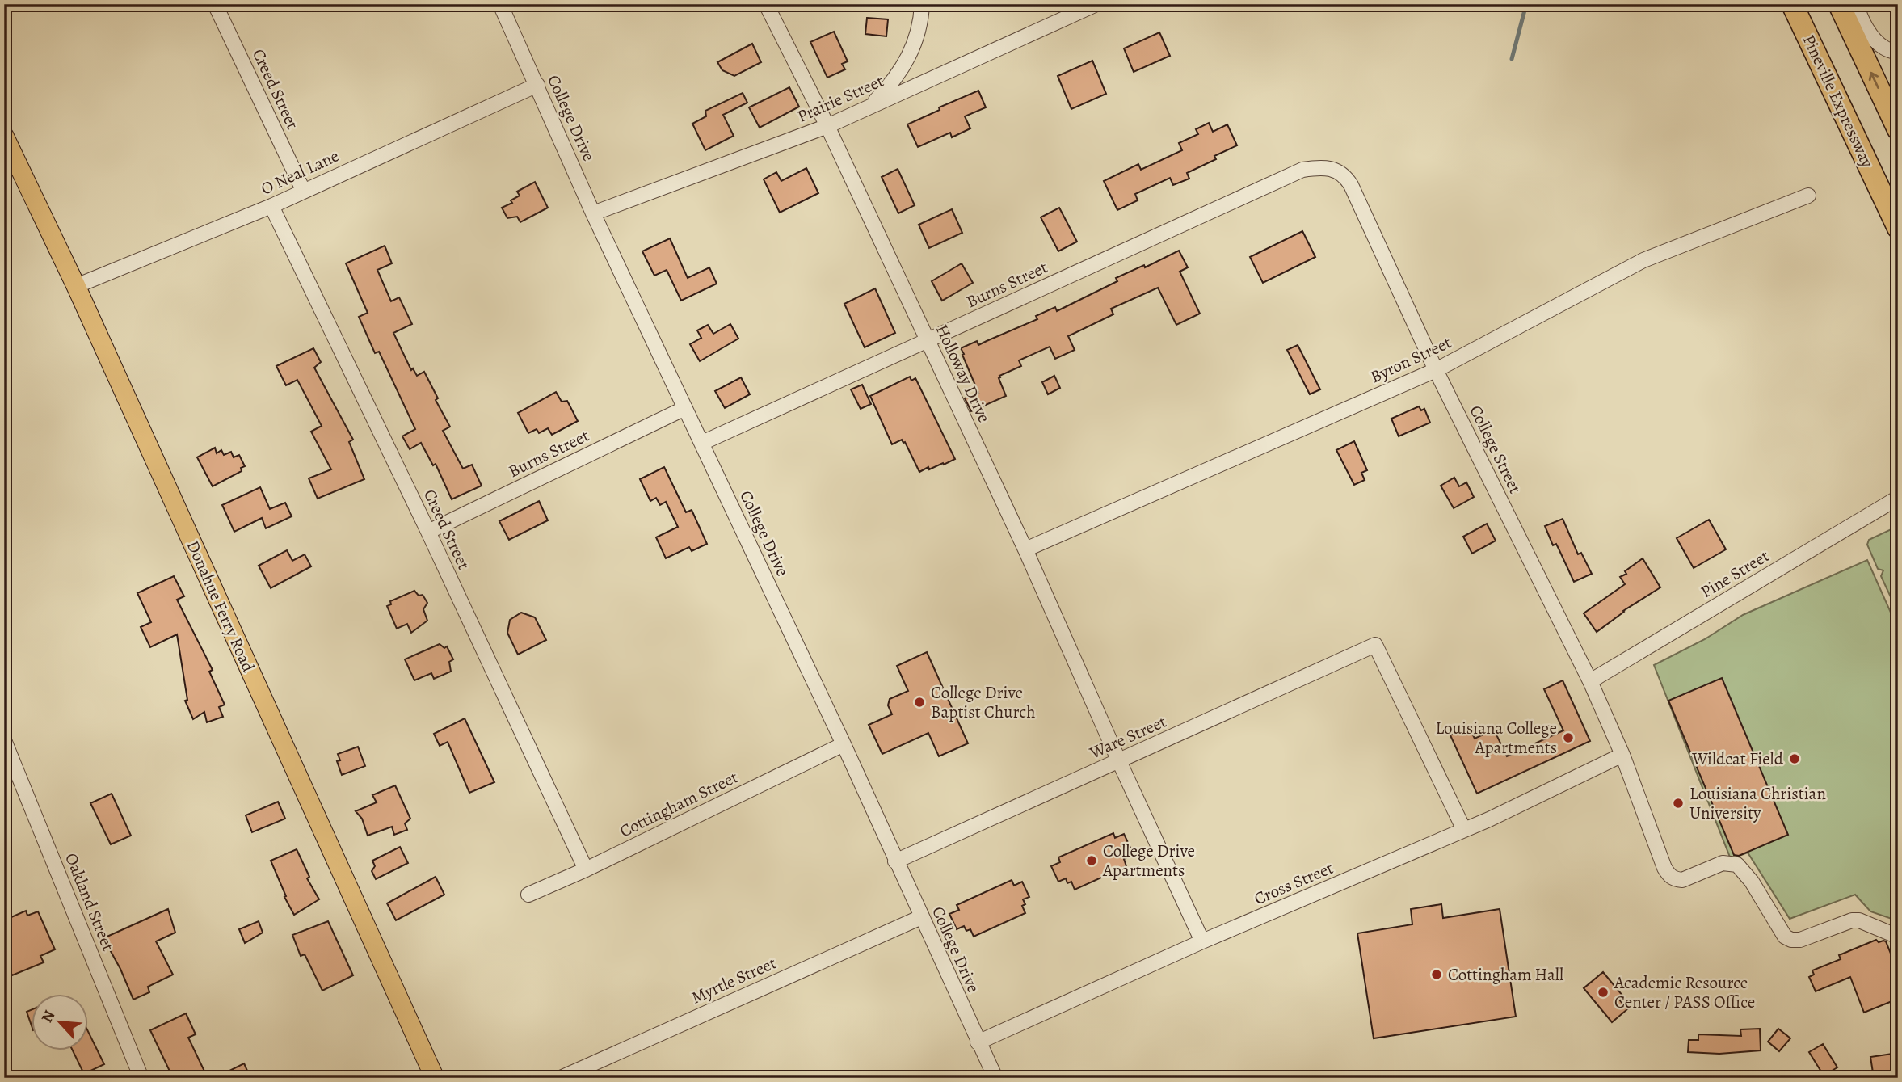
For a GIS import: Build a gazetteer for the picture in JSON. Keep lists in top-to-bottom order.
{
  "streets": {
    "highway": ["Pineville Expressway"],
    "main road": ["Donahue Ferry Road"],
    "street": [
      "Creed Street",
      "Prairie Street",
      "College Drive",
      "O Neal Lane",
      "Burns Street",
      "Byron Street",
      "Holloway Drive",
      "College Street",
      "Pine Street",
      "Ware Street",
      "Cottingham Street",
      "Cross Street",
      "Oakland Street",
      "Myrtle Street"
    ]
  },
  "crossings": [
    ["Creed Street", "O Neal Lane"],
    ["Creed Street", "Burns Street"],
    ["Creed Street", "Cottingham Street"],
    ["Prairie Street", "College Drive"],
    ["Prairie Street", "Holloway Drive"],
    ["College Drive", "O Neal Lane"],
    ["College Drive", "Burns Street"],
    ["College Drive", "Ware Street"],
    ["College Drive", "Cottingham Street"],
    ["College Drive", "Cross Street"],
    ["College Drive", "Myrtle Street"],
    ["O Neal Lane", "Donahue Ferry Road"],
    ["Burns Street", "Holloway Drive"],
    ["Burns Street", "College Street"],
    ["Byron Street", "Holloway Drive"],
    ["Byron Street", "College Street"],
    ["Holloway Drive", "Ware Street"],
    ["Holloway Drive", "Cross Street"],
    ["College Street", "Pine Street"],
    ["College Street", "Cross Street"],
    ["Ware Street", "Cross Street"]
  ],
  "places": [
    "College Drive Baptist Church",
    "Louisiana College Apartments",
    "Wildcat Field",
    "Louisiana Christian University",
    "College Drive Apartments",
    "Cottingham Hall",
    "Academic Resource Center / PASS Office"
  ],
  "north": "top left"
}
